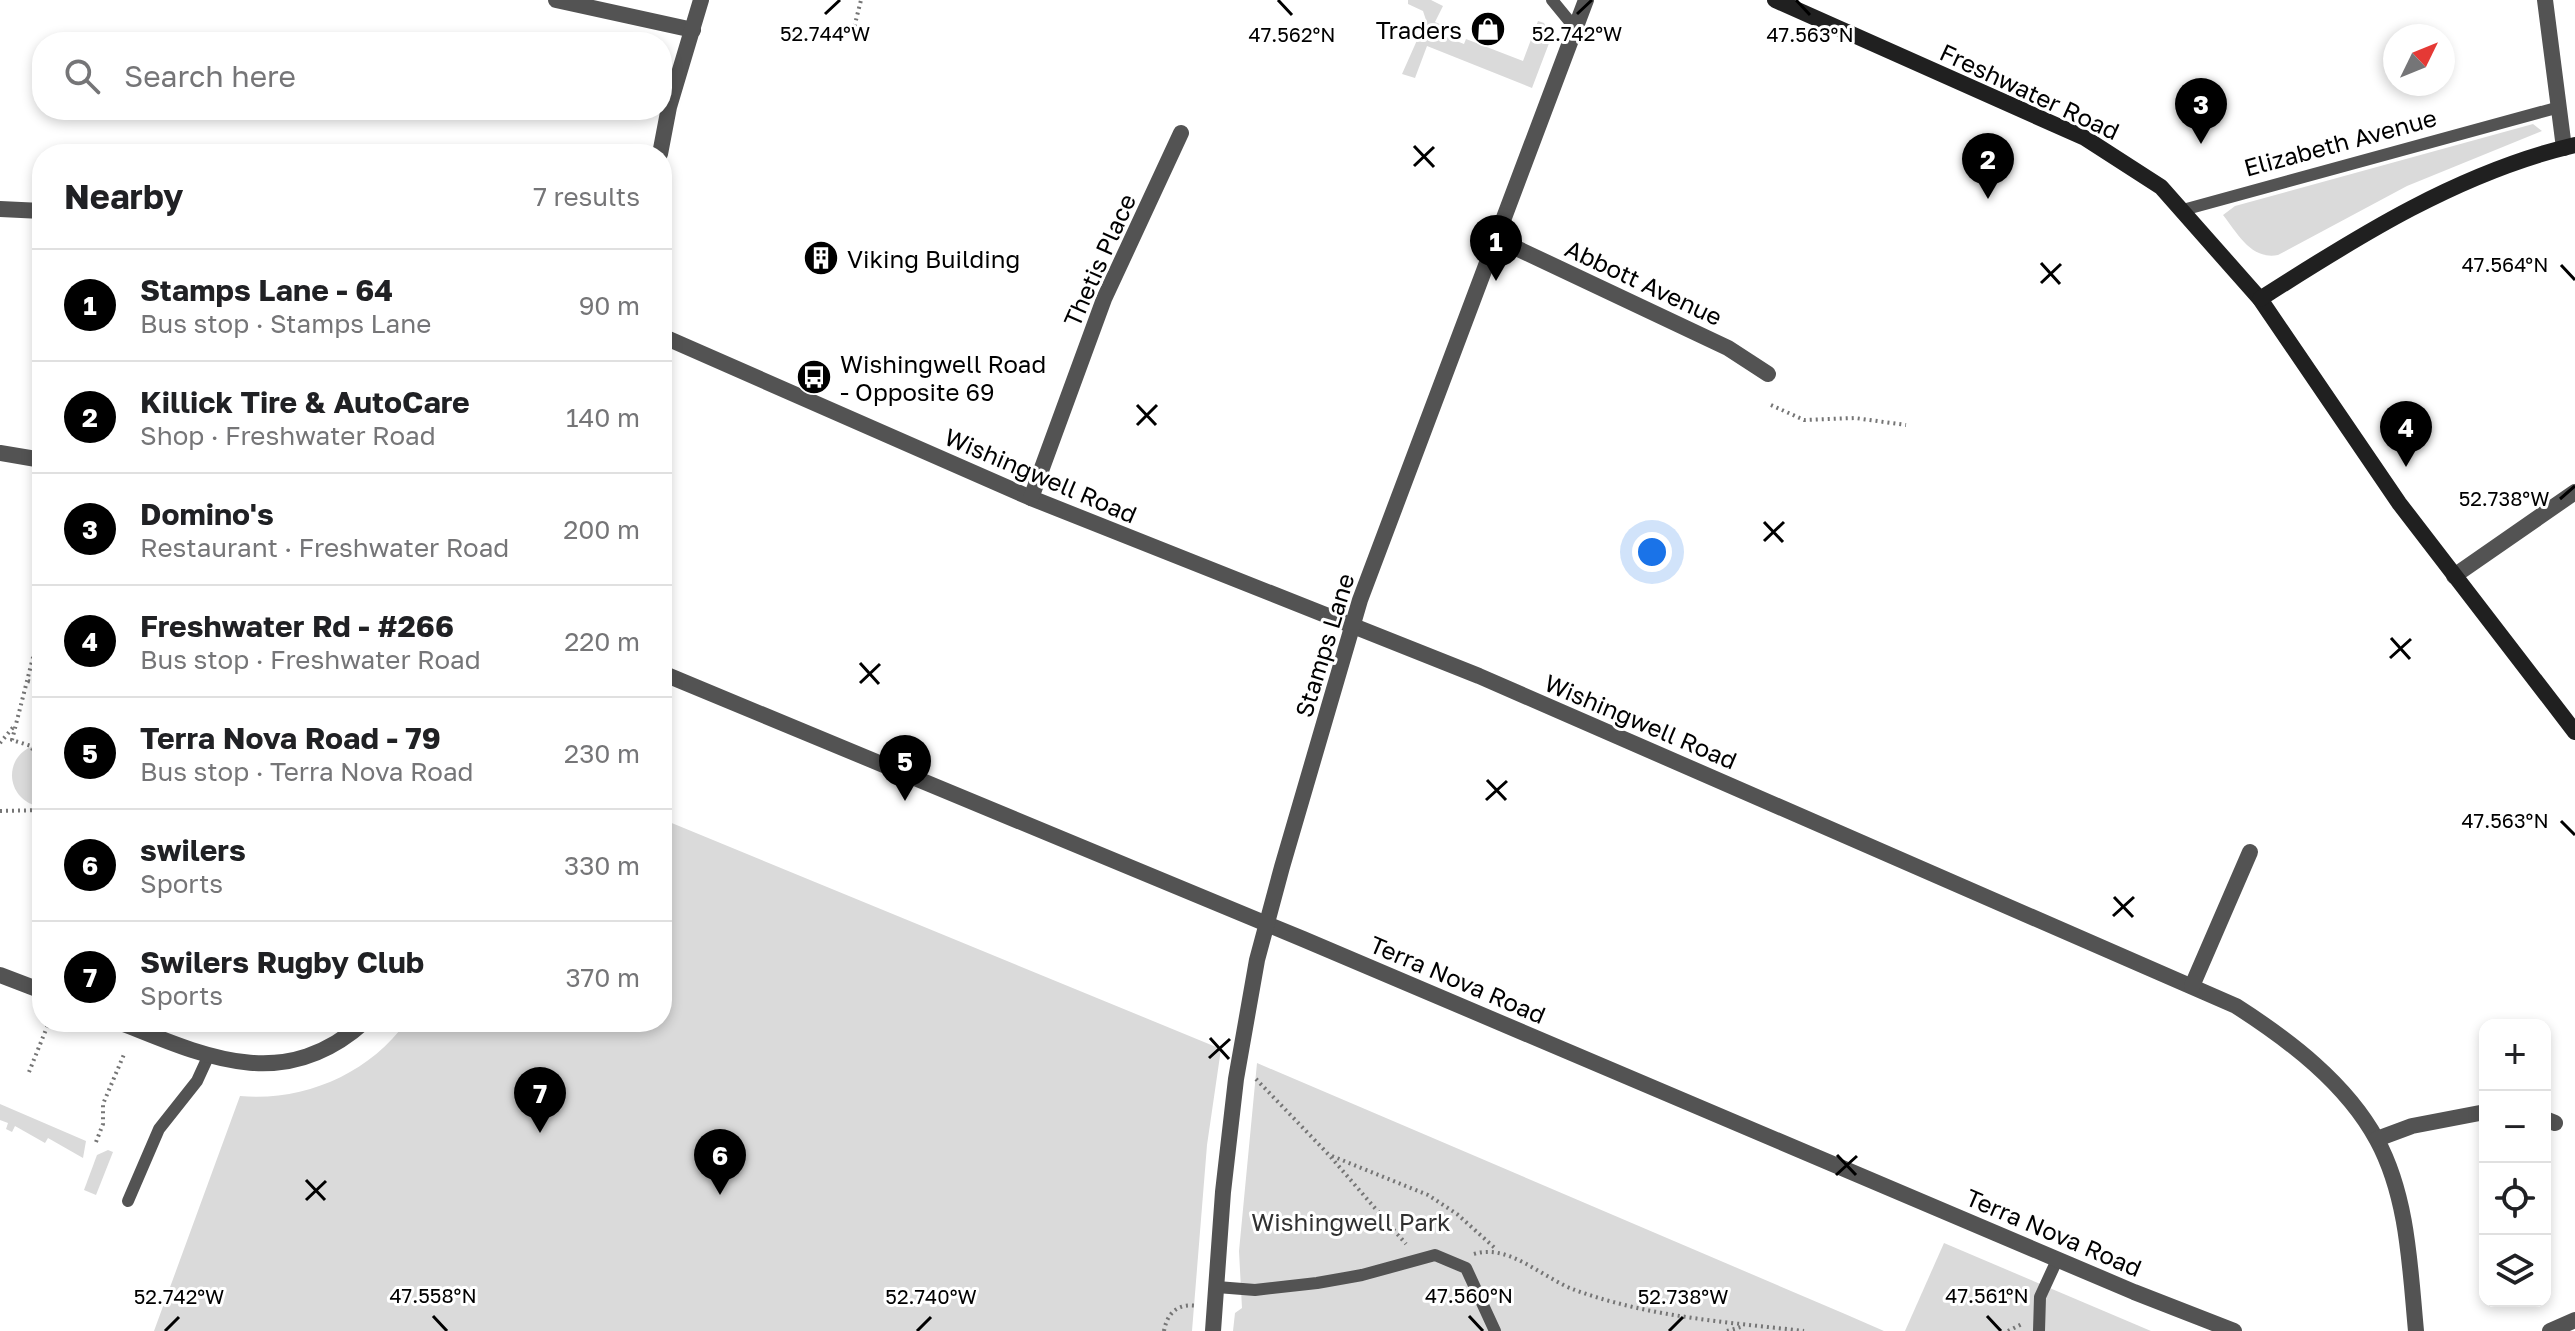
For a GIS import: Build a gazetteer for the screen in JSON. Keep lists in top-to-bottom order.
{
  "streets": {
    "main road": ["Freshwater Road"],
    "street": [
      "Thetis Place",
      "Abbott Avenue",
      "Wishingwell Road",
      "Stamps Lane",
      "Terra Nova Road"
    ],
    "lane": ["Elizabeth Avenue"]
  },
  "crossings": [
    ["Freshwater Road", "Elizabeth Avenue"],
    ["Thetis Place", "Wishingwell Road"],
    ["Abbott Avenue", "Stamps Lane"],
    ["Wishingwell Road", "Stamps Lane"],
    ["Stamps Lane", "Terra Nova Road"]
  ],
  "parks": ["Wishingwell Park"],
  "places": {
    "shop": ["Traders"],
    "building": ["Viking Building"],
    "bus stop": ["Wishingwell Road - Opposite 69"]
  },
  "north": "top right",
  "page": {
    "search": "Search here",
    "pins": [
      "3",
      "2",
      "1",
      "4",
      "5",
      "7",
      "6"
    ],
    "heading": ["Nearby", "7 results"],
    "list": [
      {
        "mark": "1",
        "name": "Stamps Lane - 64",
        "note": "Bus stop · Stamps Lane",
        "value": "90 m"
      },
      {
        "mark": "2",
        "name": "Killick Tire & AutoCare",
        "note": "Shop · Freshwater Road",
        "value": "140 m"
      },
      {
        "mark": "3",
        "name": "Domino's",
        "note": "Restaurant · Freshwater Road",
        "value": "200 m"
      },
      {
        "mark": "4",
        "name": "Freshwater Rd - #266",
        "note": "Bus stop · Freshwater Road",
        "value": "220 m"
      },
      {
        "mark": "5",
        "name": "Terra Nova Road - 79",
        "note": "Bus stop · Terra Nova Road",
        "value": "230 m"
      },
      {
        "mark": "6",
        "name": "swilers",
        "note": "Sports",
        "value": "330 m"
      },
      {
        "mark": "7",
        "name": "Swilers Rugby Club",
        "note": "Sports",
        "value": "370 m"
      }
    ],
    "map_buttons": ["+", "−"]
  },
  "coordinates": [
    "52.744°W",
    "52.742°W",
    "47.562°N",
    "47.563°N",
    "47.564°N",
    "52.738°W",
    "47.558°N",
    "47.560°N",
    "47.561°N",
    "52.740°W"
  ]
}
